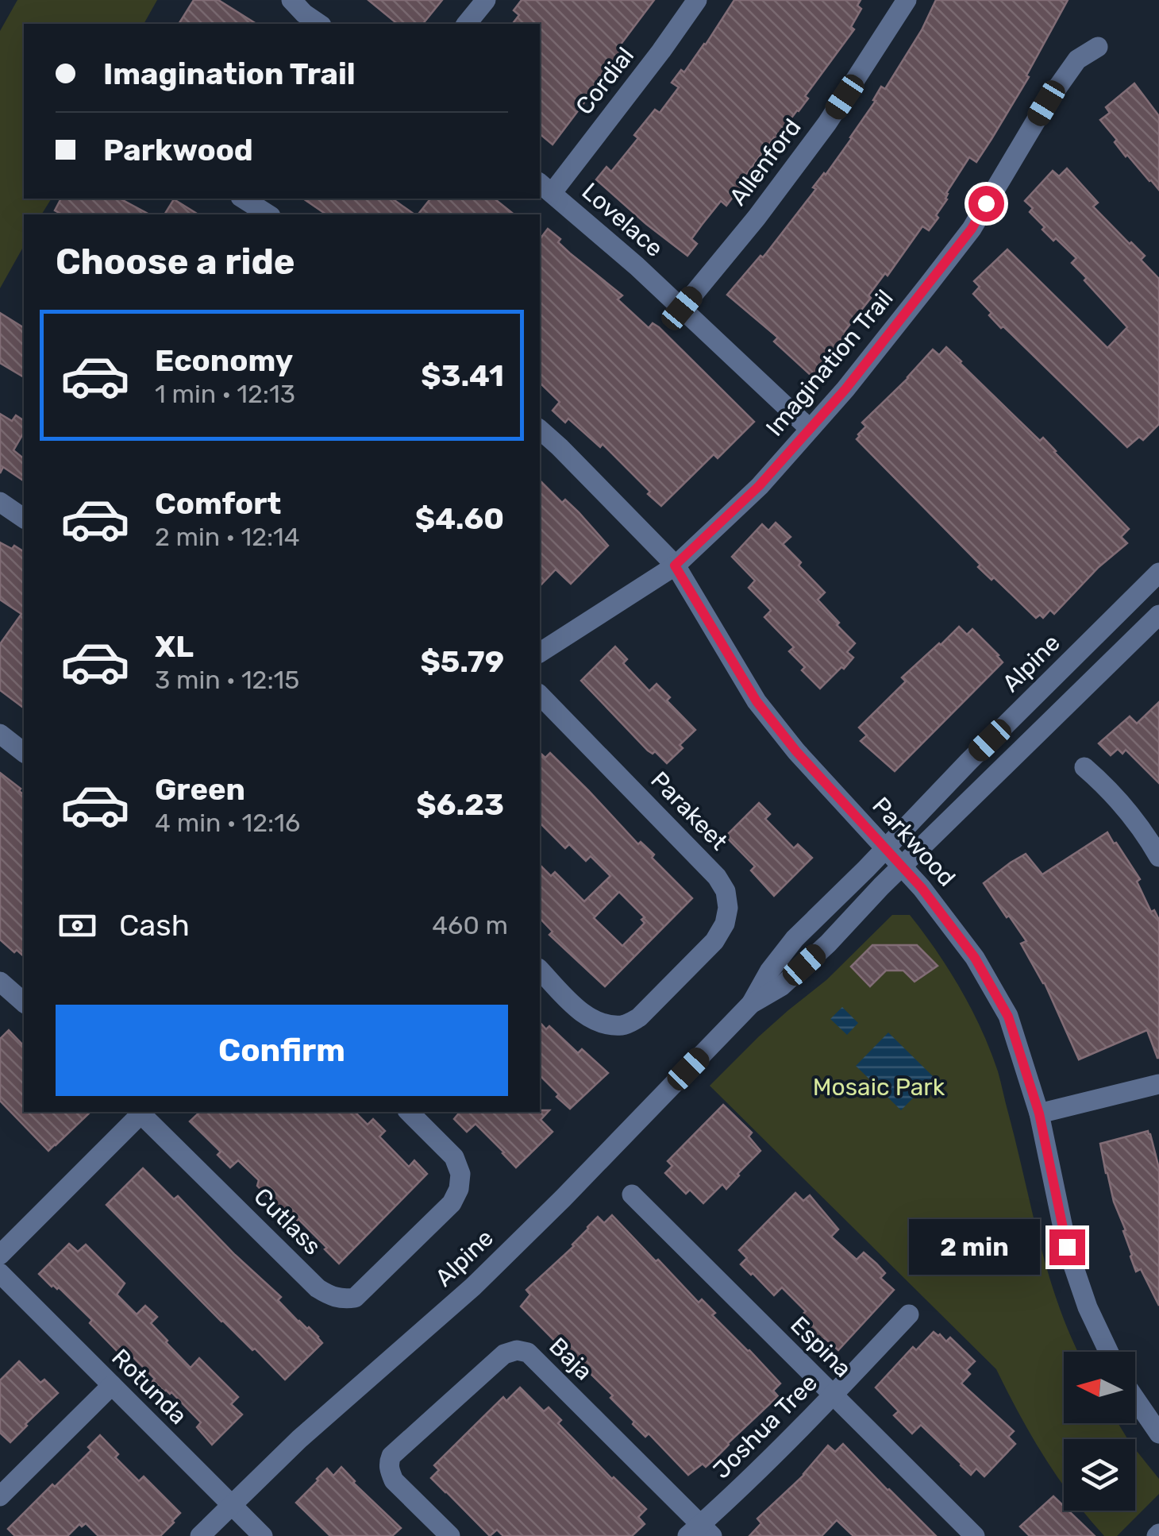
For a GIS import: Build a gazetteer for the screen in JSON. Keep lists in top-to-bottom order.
{
  "streets": {
    "street": [
      "Cordial",
      "Allenford",
      "Lovelace",
      "Imagination Trail",
      "Alpine",
      "Parakeet",
      "Parkwood",
      "Cutlass",
      "Espina",
      "Baja",
      "Rotunda",
      "Joshua Tree"
    ]
  },
  "crossings": [
    ["Cordial", "Lovelace"],
    ["Allenford", "Lovelace"],
    ["Lovelace", "Imagination Trail"],
    ["Imagination Trail", "Parkwood"],
    ["Alpine", "Parkwood"],
    ["Alpine", "Rotunda"],
    ["Espina", "Joshua Tree"],
    ["Baja", "Joshua Tree"]
  ],
  "parks": ["Mosaic Park"],
  "north": "left",
  "page": {
    "banner": ["Imagination Trail", "Parkwood"],
    "heading": "Choose a ride",
    "list": [
      {
        "name": "Economy",
        "note": "1 min · 12:13",
        "value": "$3.41"
      },
      {
        "name": "Comfort",
        "note": "2 min · 12:14",
        "value": "$4.60"
      },
      {
        "name": "XL",
        "note": "3 min · 12:15",
        "value": "$5.79"
      },
      {
        "name": "Green",
        "note": "4 min · 12:16",
        "value": "$6.23"
      }
    ],
    "pay": ["Cash", "460 m"],
    "buttons": "Confirm",
    "bubble": "2 min"
  }
}
